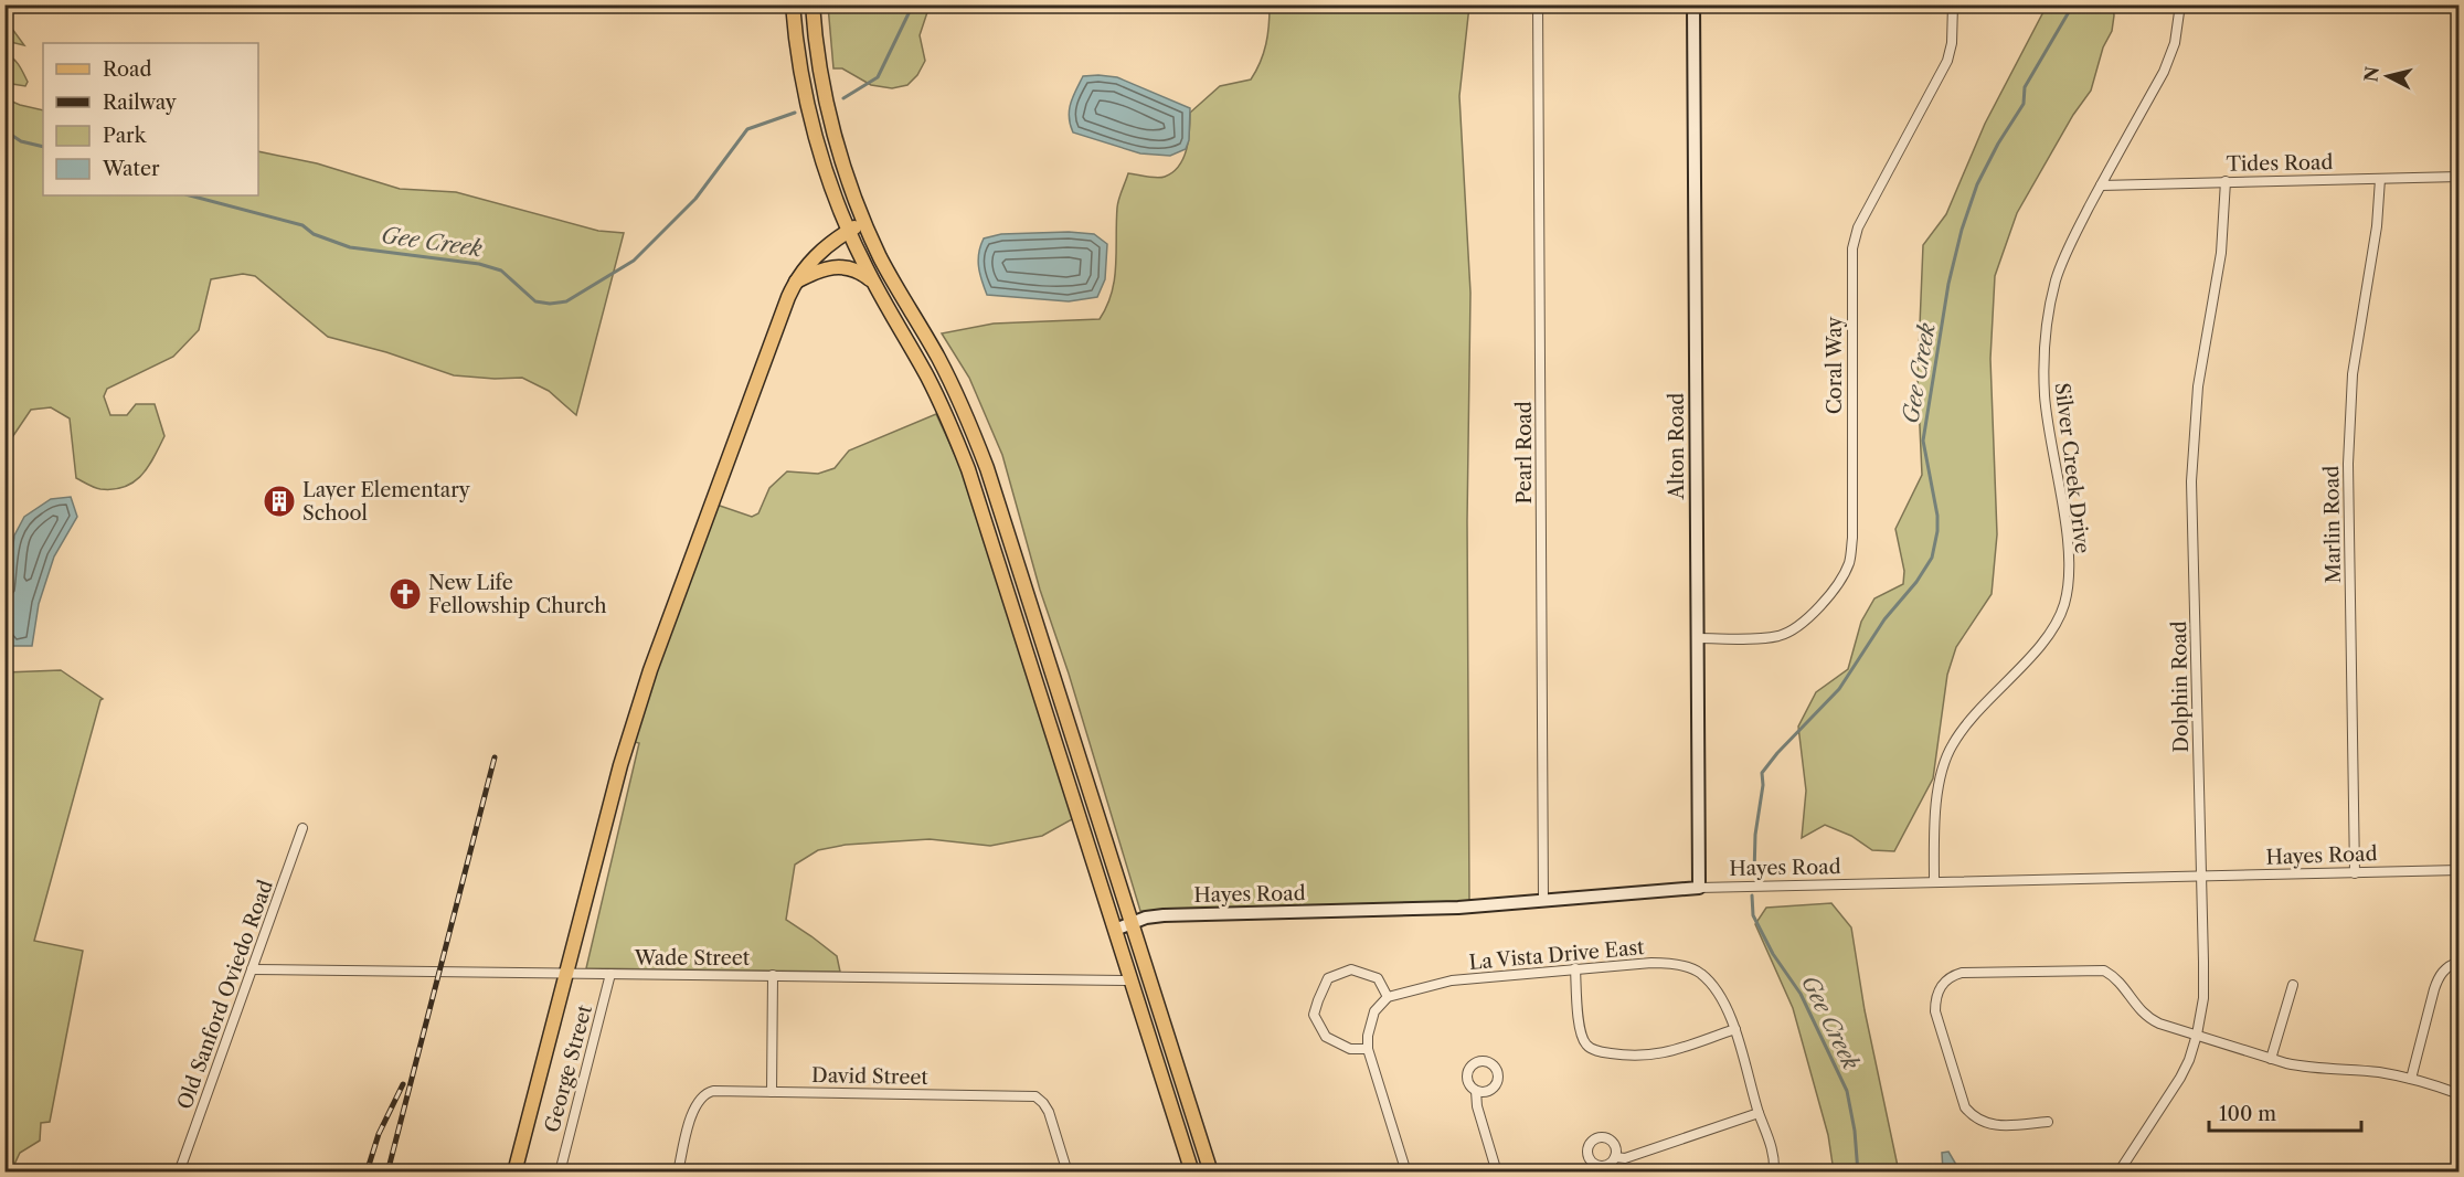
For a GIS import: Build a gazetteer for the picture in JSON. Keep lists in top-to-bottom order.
{
  "streets": {
    "street": [
      "Tides Road",
      "Coral Way",
      "Alton Road",
      "Pearl Road",
      "Silver Creek Drive",
      "Marlin Road",
      "Dolphin Road",
      "Hayes Road",
      "La Vista Drive East",
      "Wade Street",
      "Old Sanford Oviedo Road",
      "George Street",
      "David Street"
    ]
  },
  "crossings": [
    ["Tides Road", "Silver Creek Drive"],
    ["Tides Road", "Marlin Road"],
    ["Tides Road", "Dolphin Road"],
    ["Coral Way", "Alton Road"],
    ["Alton Road", "Hayes Road"],
    ["Pearl Road", "Hayes Road"],
    ["Silver Creek Drive", "Hayes Road"],
    ["Marlin Road", "Hayes Road"],
    ["Dolphin Road", "Hayes Road"],
    ["Wade Street", "Old Sanford Oviedo Road"],
    ["Wade Street", "George Street"]
  ],
  "water": ["Gee Creek"],
  "places": {
    "building": ["Layer Elementary School"],
    "church": ["New Life Fellowship Church"]
  },
  "legend": [
    "Road",
    "Railway",
    "Park",
    "Water"
  ],
  "scale_bar": "100 m",
  "north": "left"
}
